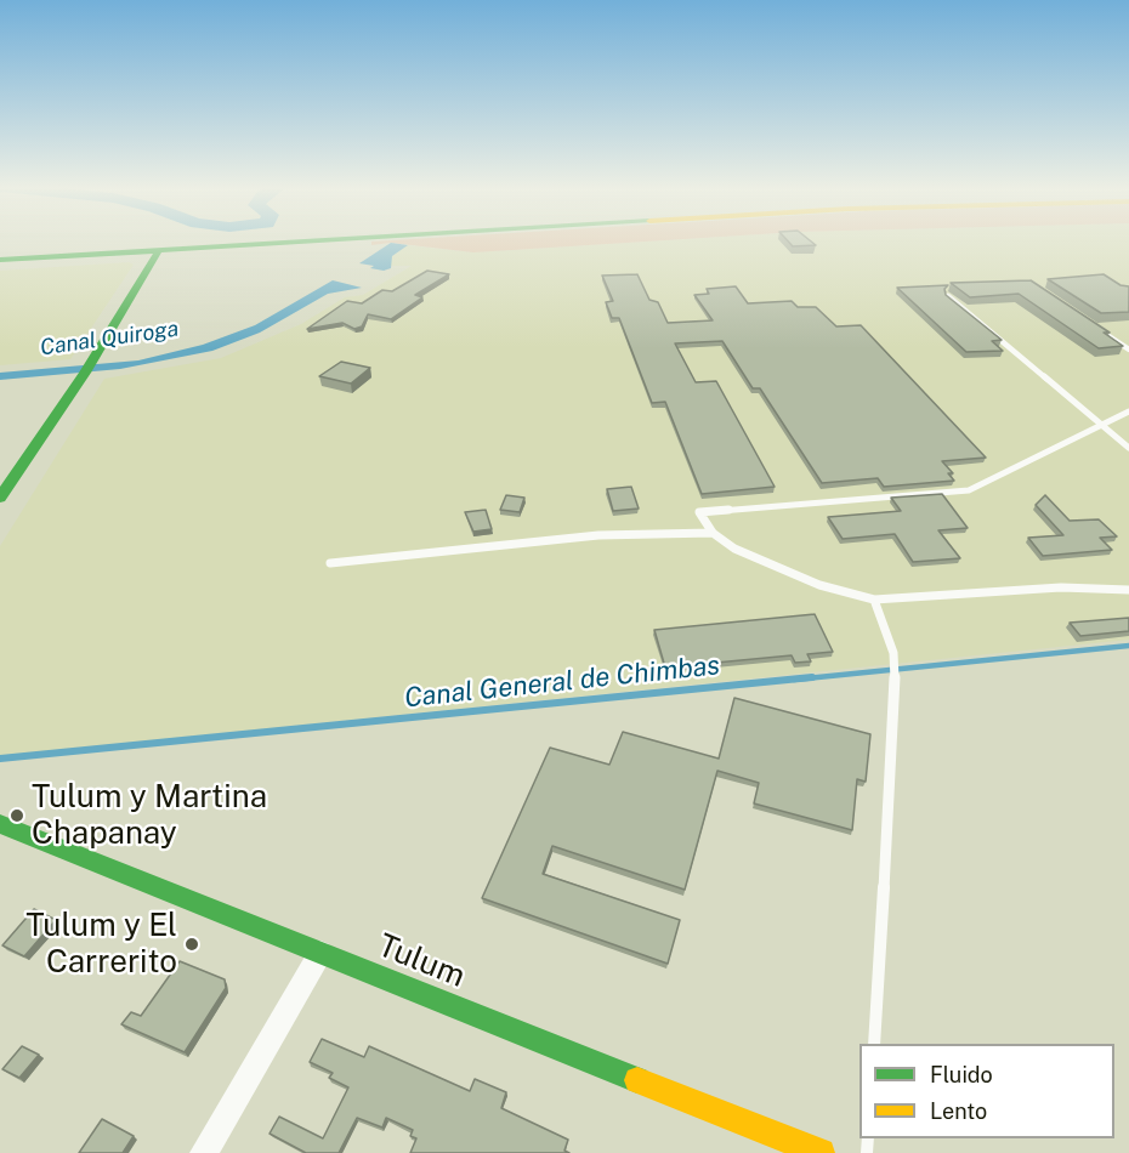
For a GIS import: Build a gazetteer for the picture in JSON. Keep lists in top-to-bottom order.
{
  "streets": {
    "main road": ["Tulum"]
  },
  "water": ["Canal Quiroga", "Canal General de Chimbas"],
  "places": ["Tulum y Martina Chapanay", "Tulum y El Carrerito"],
  "legend": ["Fluido", "Lento"]
}
